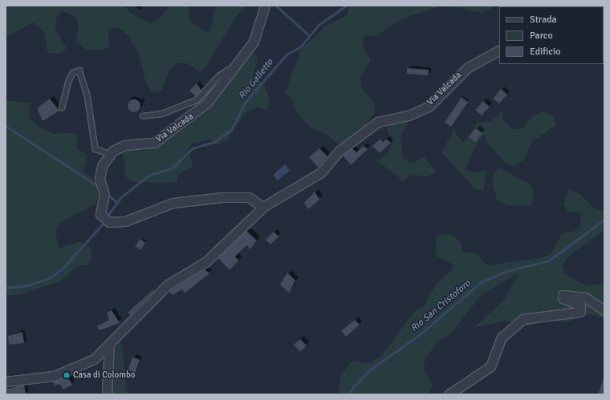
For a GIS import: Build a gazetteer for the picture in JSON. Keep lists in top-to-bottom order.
{
  "streets": {
    "street": ["Via Valcada"]
  },
  "water": ["Rio Galletto", "Rio San Cristoforo"],
  "places": ["Casa di Colombo"],
  "legend": ["Strada", "Parco", "Edificio"]
}
